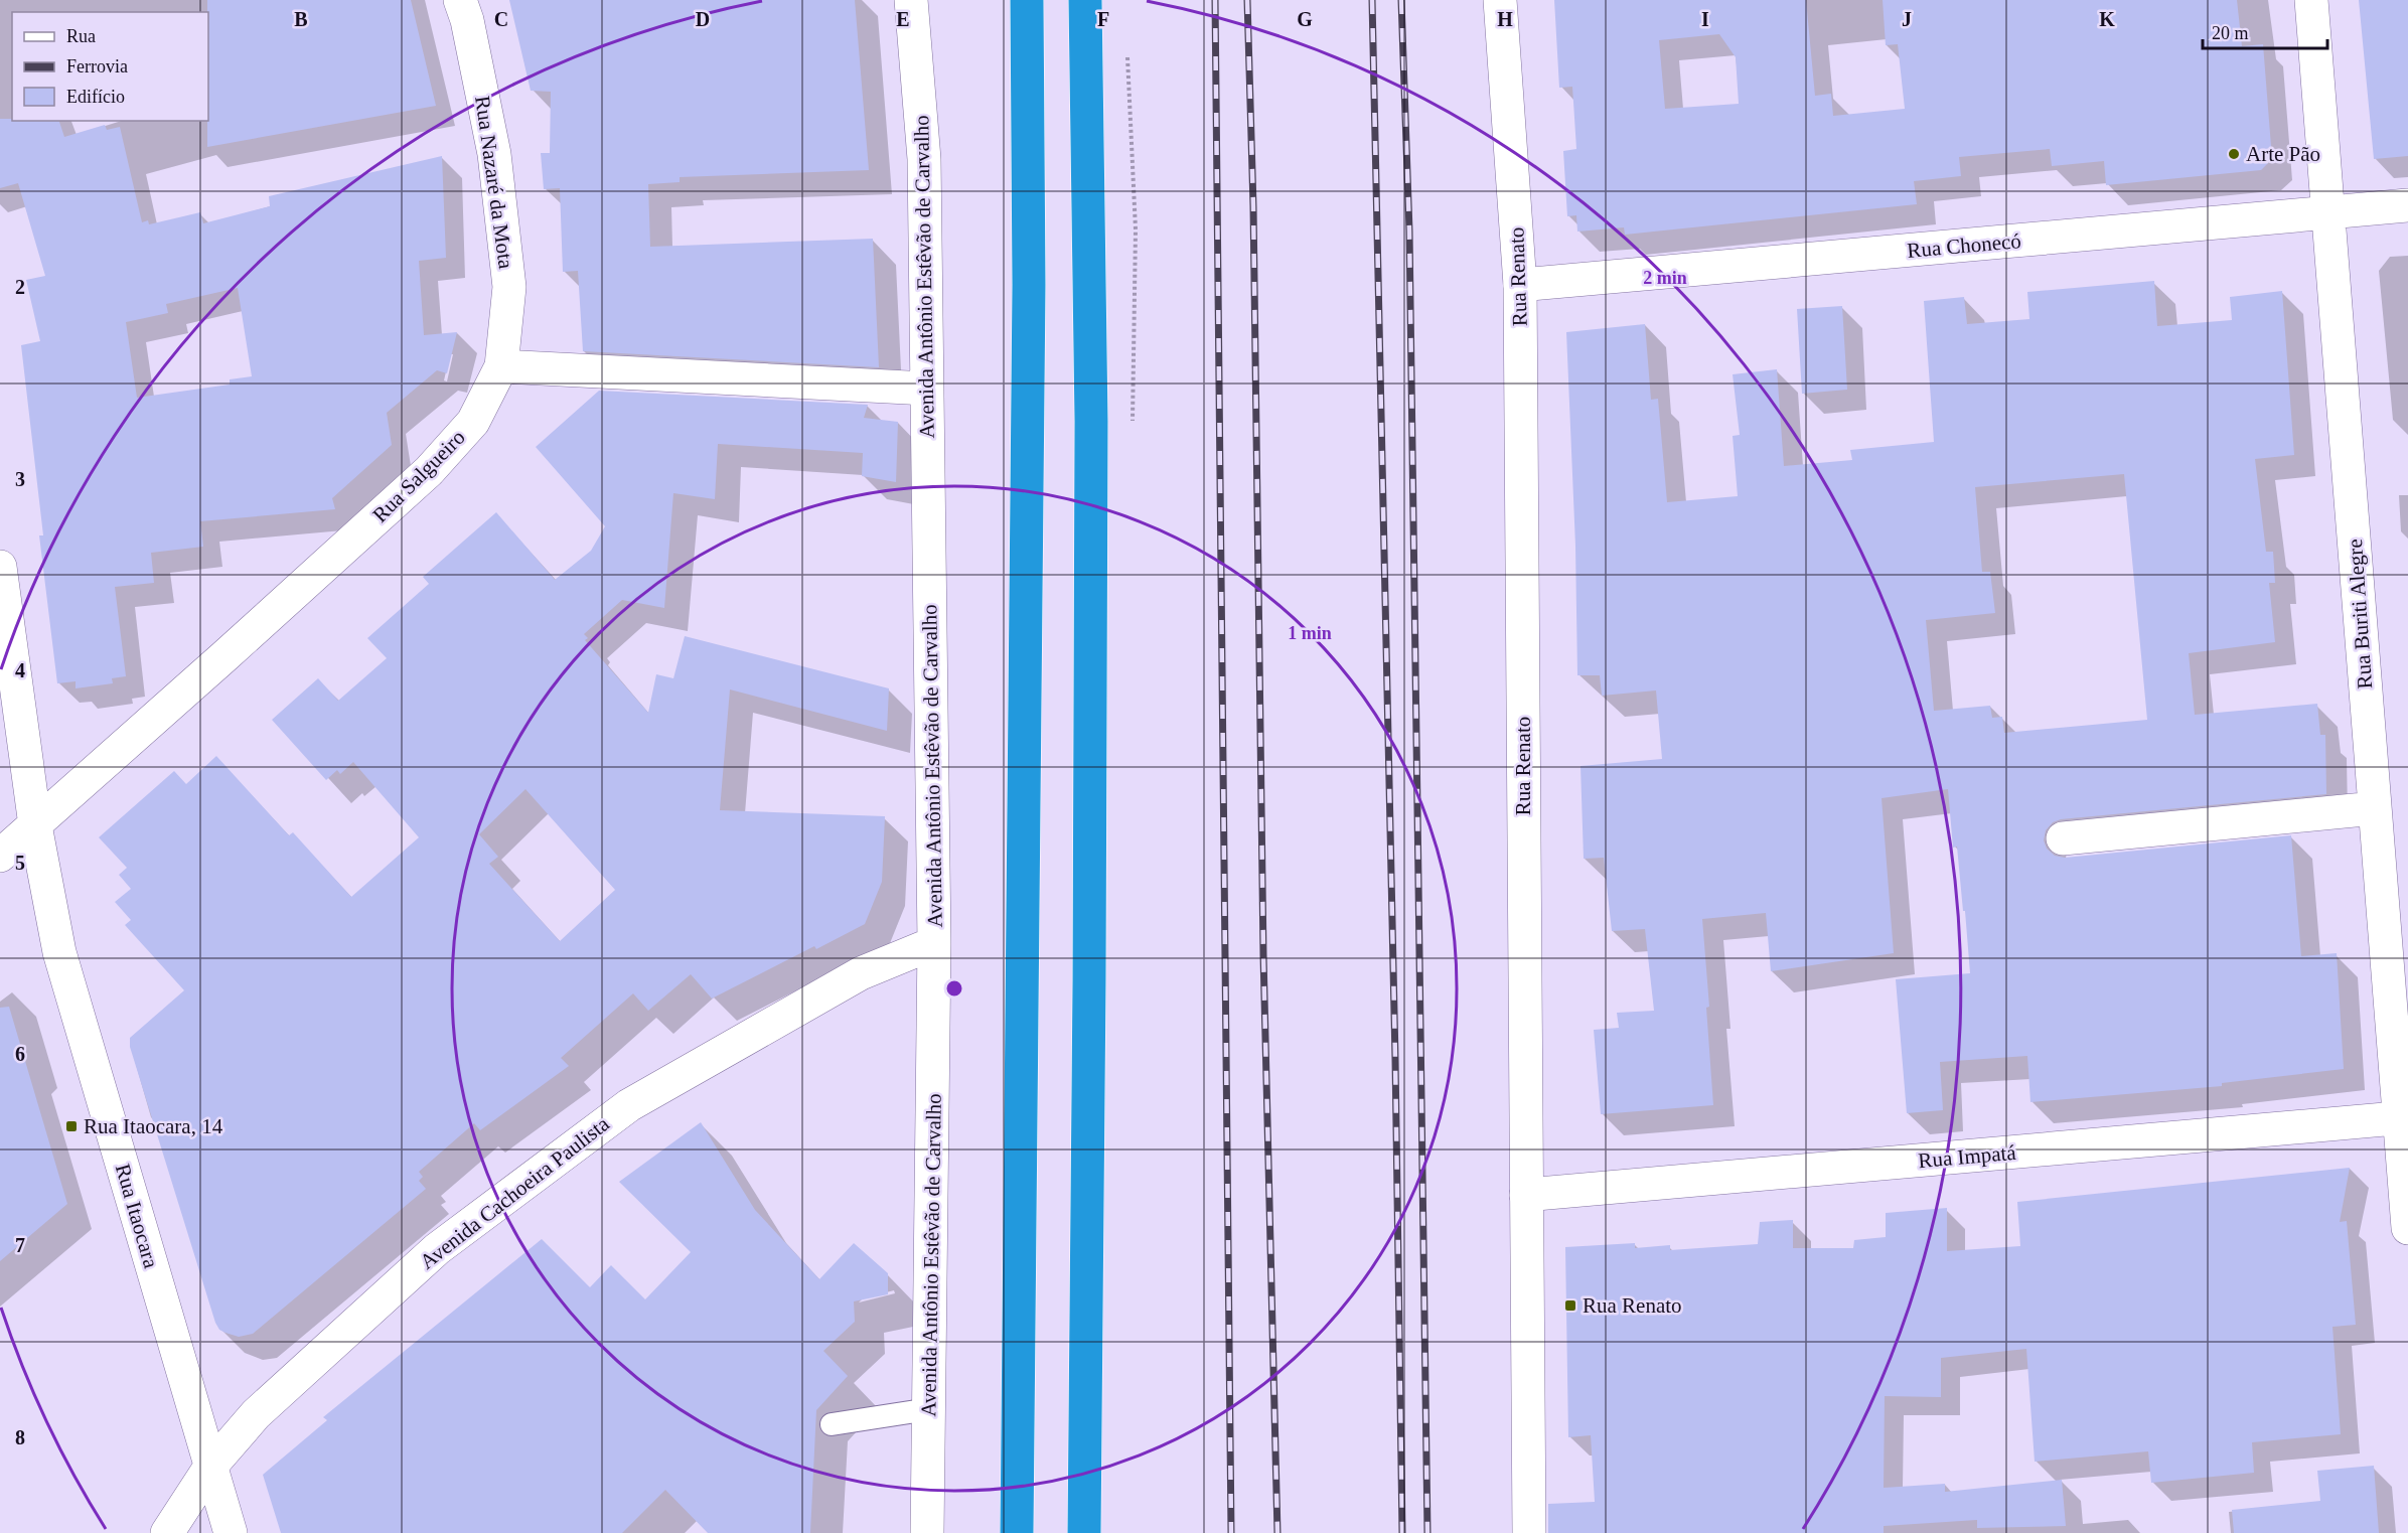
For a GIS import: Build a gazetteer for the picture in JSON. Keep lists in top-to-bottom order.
{
  "streets": {
    "street": [
      "Rua Nazaré da Mota",
      "Rua Chonecó",
      "Avenida Antônio Estêvão de Carvalho",
      "Rua Renato",
      "Rua Salgueiro",
      "Rua Buriti Alegre",
      "Rua Impatá",
      "Avenida Cachoeira Paulista",
      "Rua Itaocara"
    ]
  },
  "crossings": [
    ["Rua Nazaré da Mota", "Rua Salgueiro"],
    ["Rua Chonecó", "Rua Renato"],
    ["Rua Chonecó", "Rua Buriti Alegre"],
    ["Avenida Antônio Estêvão de Carvalho", "Avenida Cachoeira Paulista"],
    ["Rua Renato", "Rua Impatá"],
    ["Rua Salgueiro", "Rua Itaocara"],
    ["Rua Buriti Alegre", "Rua Impatá"],
    ["Avenida Cachoeira Paulista", "Rua Itaocara"]
  ],
  "places": {
    "other": ["Arte Pão"],
    "transit": ["Rua Itaocara, 14", "Rua Renato"]
  },
  "legend": ["Rua", "Ferrovia", "Edifício"],
  "scale_bar": "20 m",
  "grid": {
    "columns": [
      "B",
      "C",
      "D",
      "E",
      "F",
      "G",
      "H",
      "I",
      "J",
      "K"
    ],
    "rows": [
      "2",
      "3",
      "4",
      "5",
      "6",
      "7",
      "8"
    ]
  },
  "rings": ["2 min", "1 min"]
}
